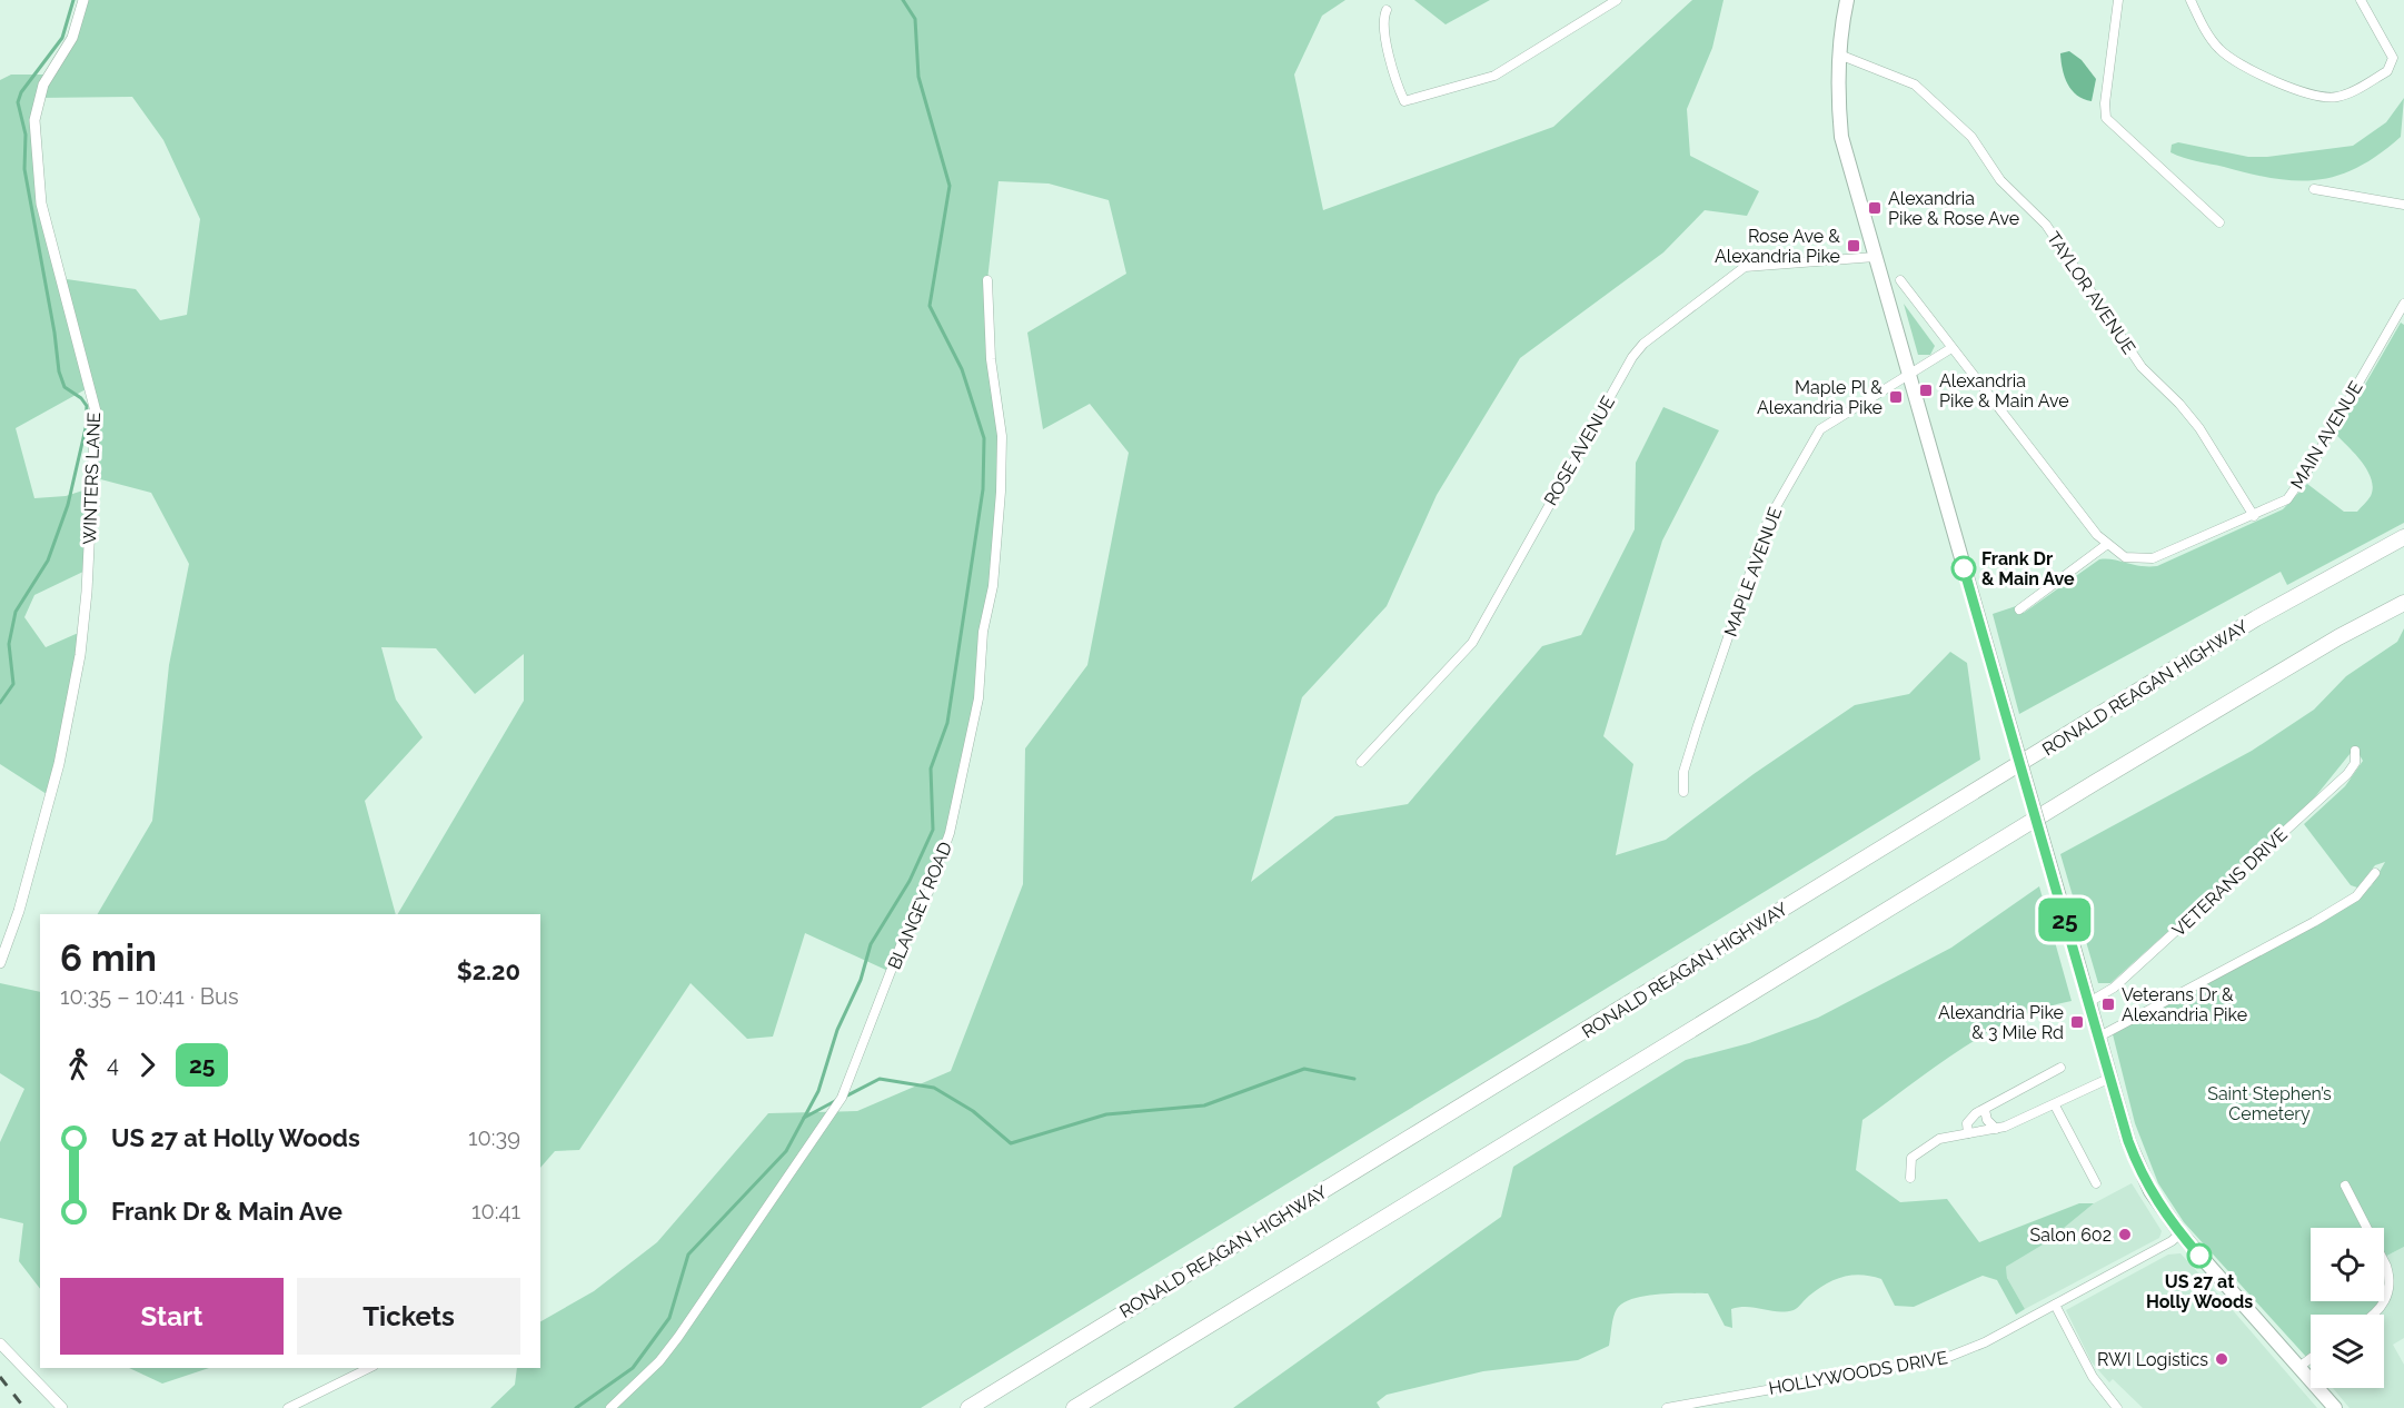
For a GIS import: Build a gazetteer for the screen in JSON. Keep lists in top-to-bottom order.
{
  "streets": {
    "highway": ["RONALD REAGAN HIGHWAY"],
    "street": [
      "TAYLOR AVENUE",
      "MAIN AVENUE",
      "ROSE AVENUE",
      "WINTERS LANE",
      "MAPLE AVENUE",
      "VETERANS DRIVE",
      "BLANGEY ROAD",
      "HOLLYWOODS DRIVE"
    ]
  },
  "crossings": [
    ["TAYLOR AVENUE", "MAIN AVENUE"]
  ],
  "parks": ["Saint Stephen’s Cemetery"],
  "places": {
    "transit": [
      "Alexandria Pike & Rose Ave",
      "Rose Ave & Alexandria Pike",
      "Alexandria Pike & Main Ave",
      "Maple Pl & Alexandria Pike",
      "Veterans Dr & Alexandria Pike",
      "Alexandria Pike & 3 Mile Rd"
    ],
    "other": [
      "Frank Dr & Main Ave",
      "Salon 602",
      "US 27 at Holly Woods",
      "RWI Logistics"
    ]
  },
  "lines": ["bus line 25"],
  "page": {
    "on_map": "25",
    "heading": ["6 min", "10:35 – 10:41 · Bus", "$2.20"],
    "legs": ["4", "25"],
    "list": [
      {
        "name": "US 27 at Holly Woods",
        "value": "10:39"
      },
      {
        "name": "Frank Dr & Main Ave",
        "value": "10:41"
      }
    ],
    "buttons": ["Start", "Tickets"]
  }
}
